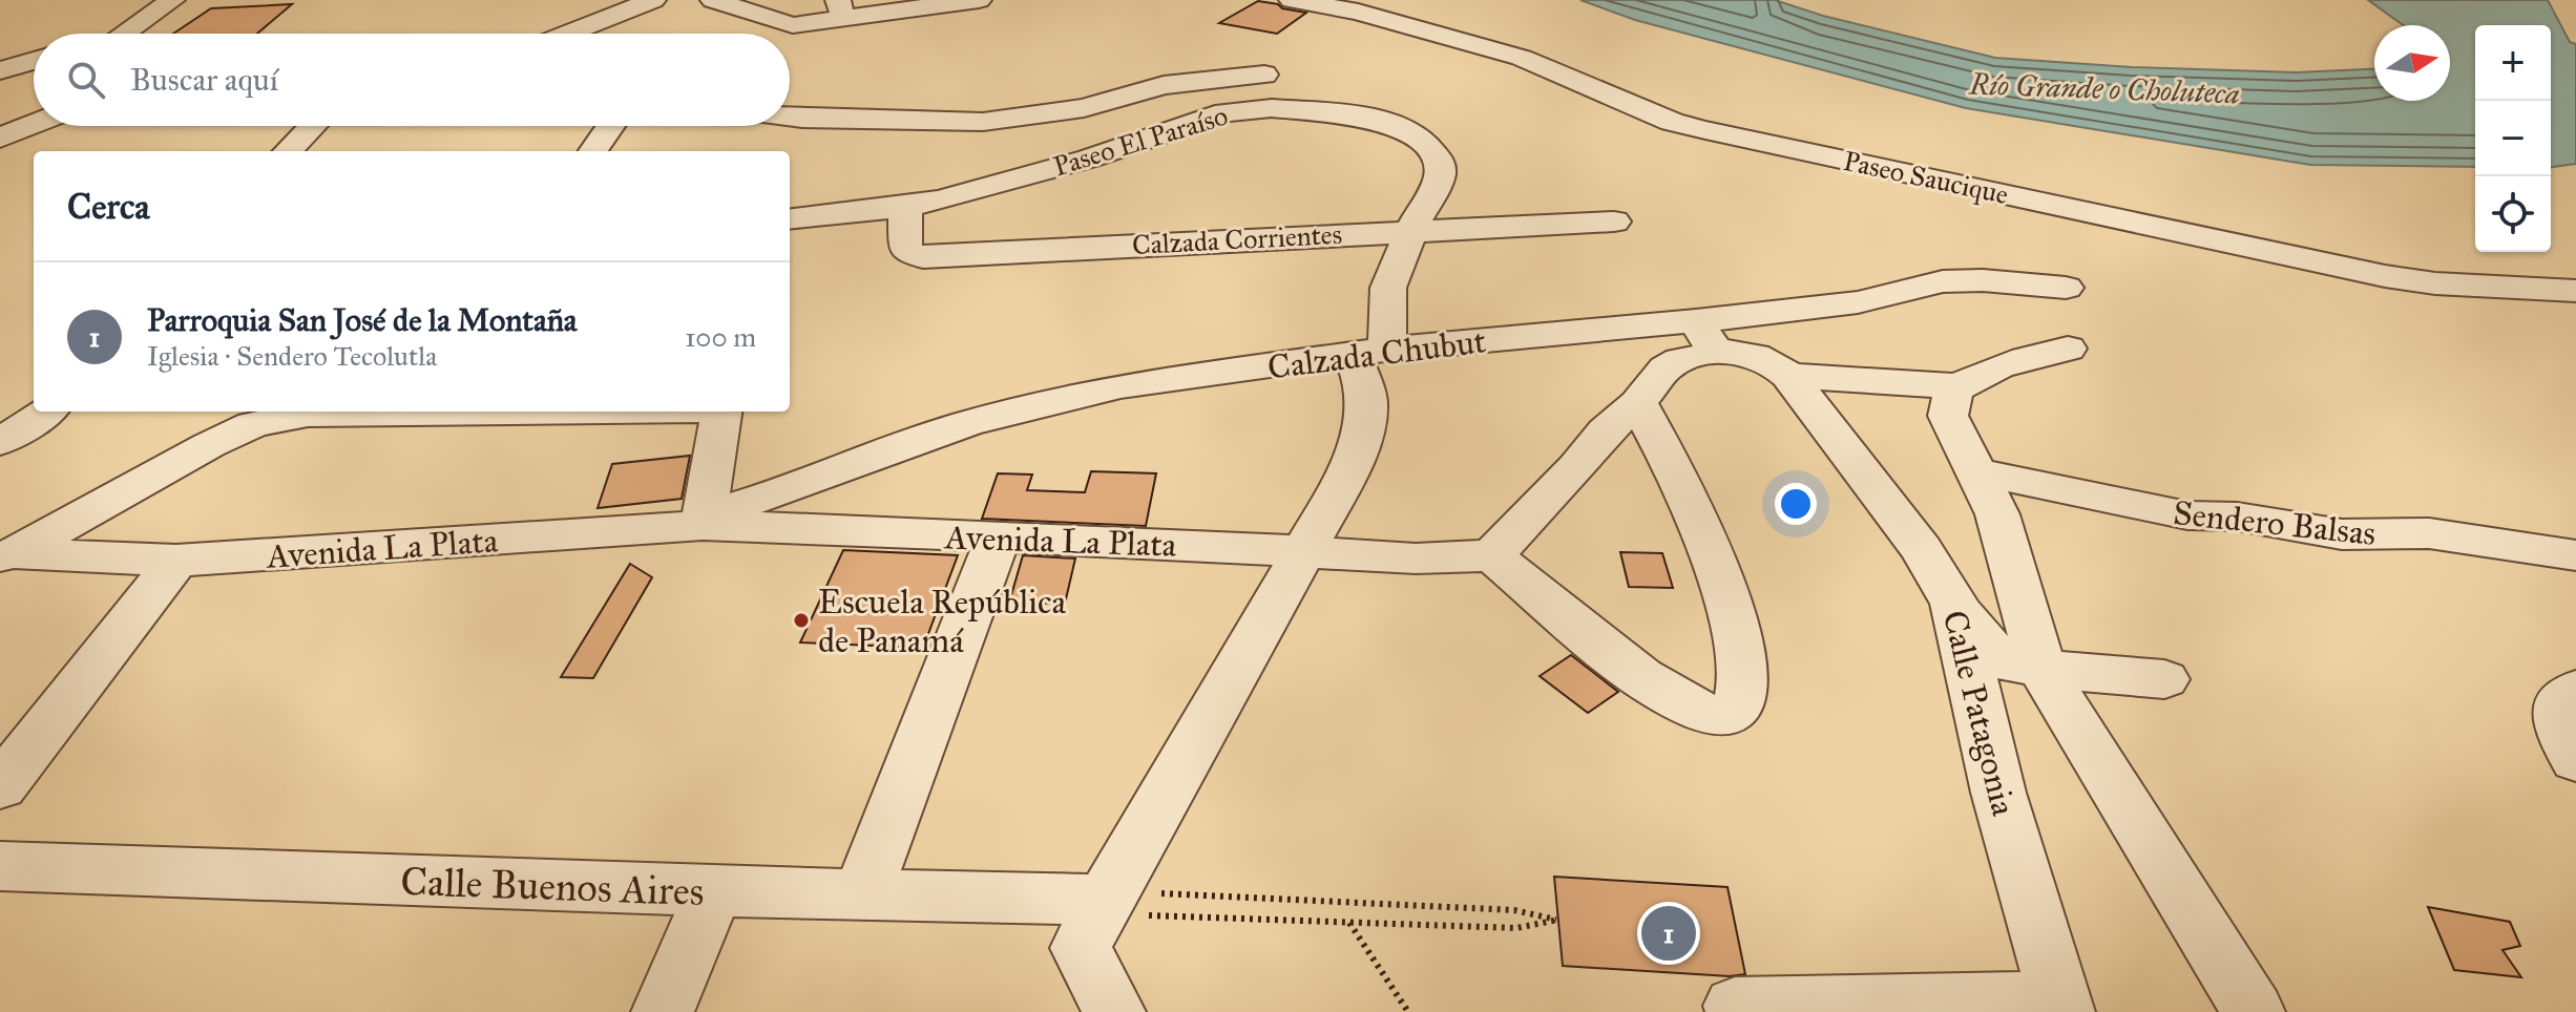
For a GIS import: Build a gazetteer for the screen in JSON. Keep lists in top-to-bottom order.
{
  "streets": {
    "street": [
      "Paseo El Paraíso",
      "Paseo Saucique",
      "Calzada Corrientes",
      "Calzada Chubut",
      "Sendero Balsas",
      "Avenida La Plata",
      "Calle Patagonia",
      "Calle Buenos Aires"
    ]
  },
  "crossings": [
    ["Paseo El Paraíso", "Calzada Corrientes"],
    ["Paseo El Paraíso", "Calzada Chubut"],
    ["Paseo El Paraíso", "Avenida La Plata"],
    ["Paseo El Paraíso", "Calle Buenos Aires"],
    ["Calzada Chubut", "Avenida La Plata"],
    ["Calzada Chubut", "Calle Patagonia"]
  ],
  "water": ["Río Grande o Choluteca"],
  "places": ["Escuela República de Panamá"],
  "north": "right",
  "page": {
    "map_buttons": ["+", "−"],
    "search": "Buscar aquí",
    "heading": "Cerca",
    "list": [
      {
        "mark": "1",
        "name": "Parroquia San José de la Montaña",
        "note": "Iglesia · Sendero Tecolutla",
        "value": "100 m"
      }
    ],
    "pins": "1"
  }
}
